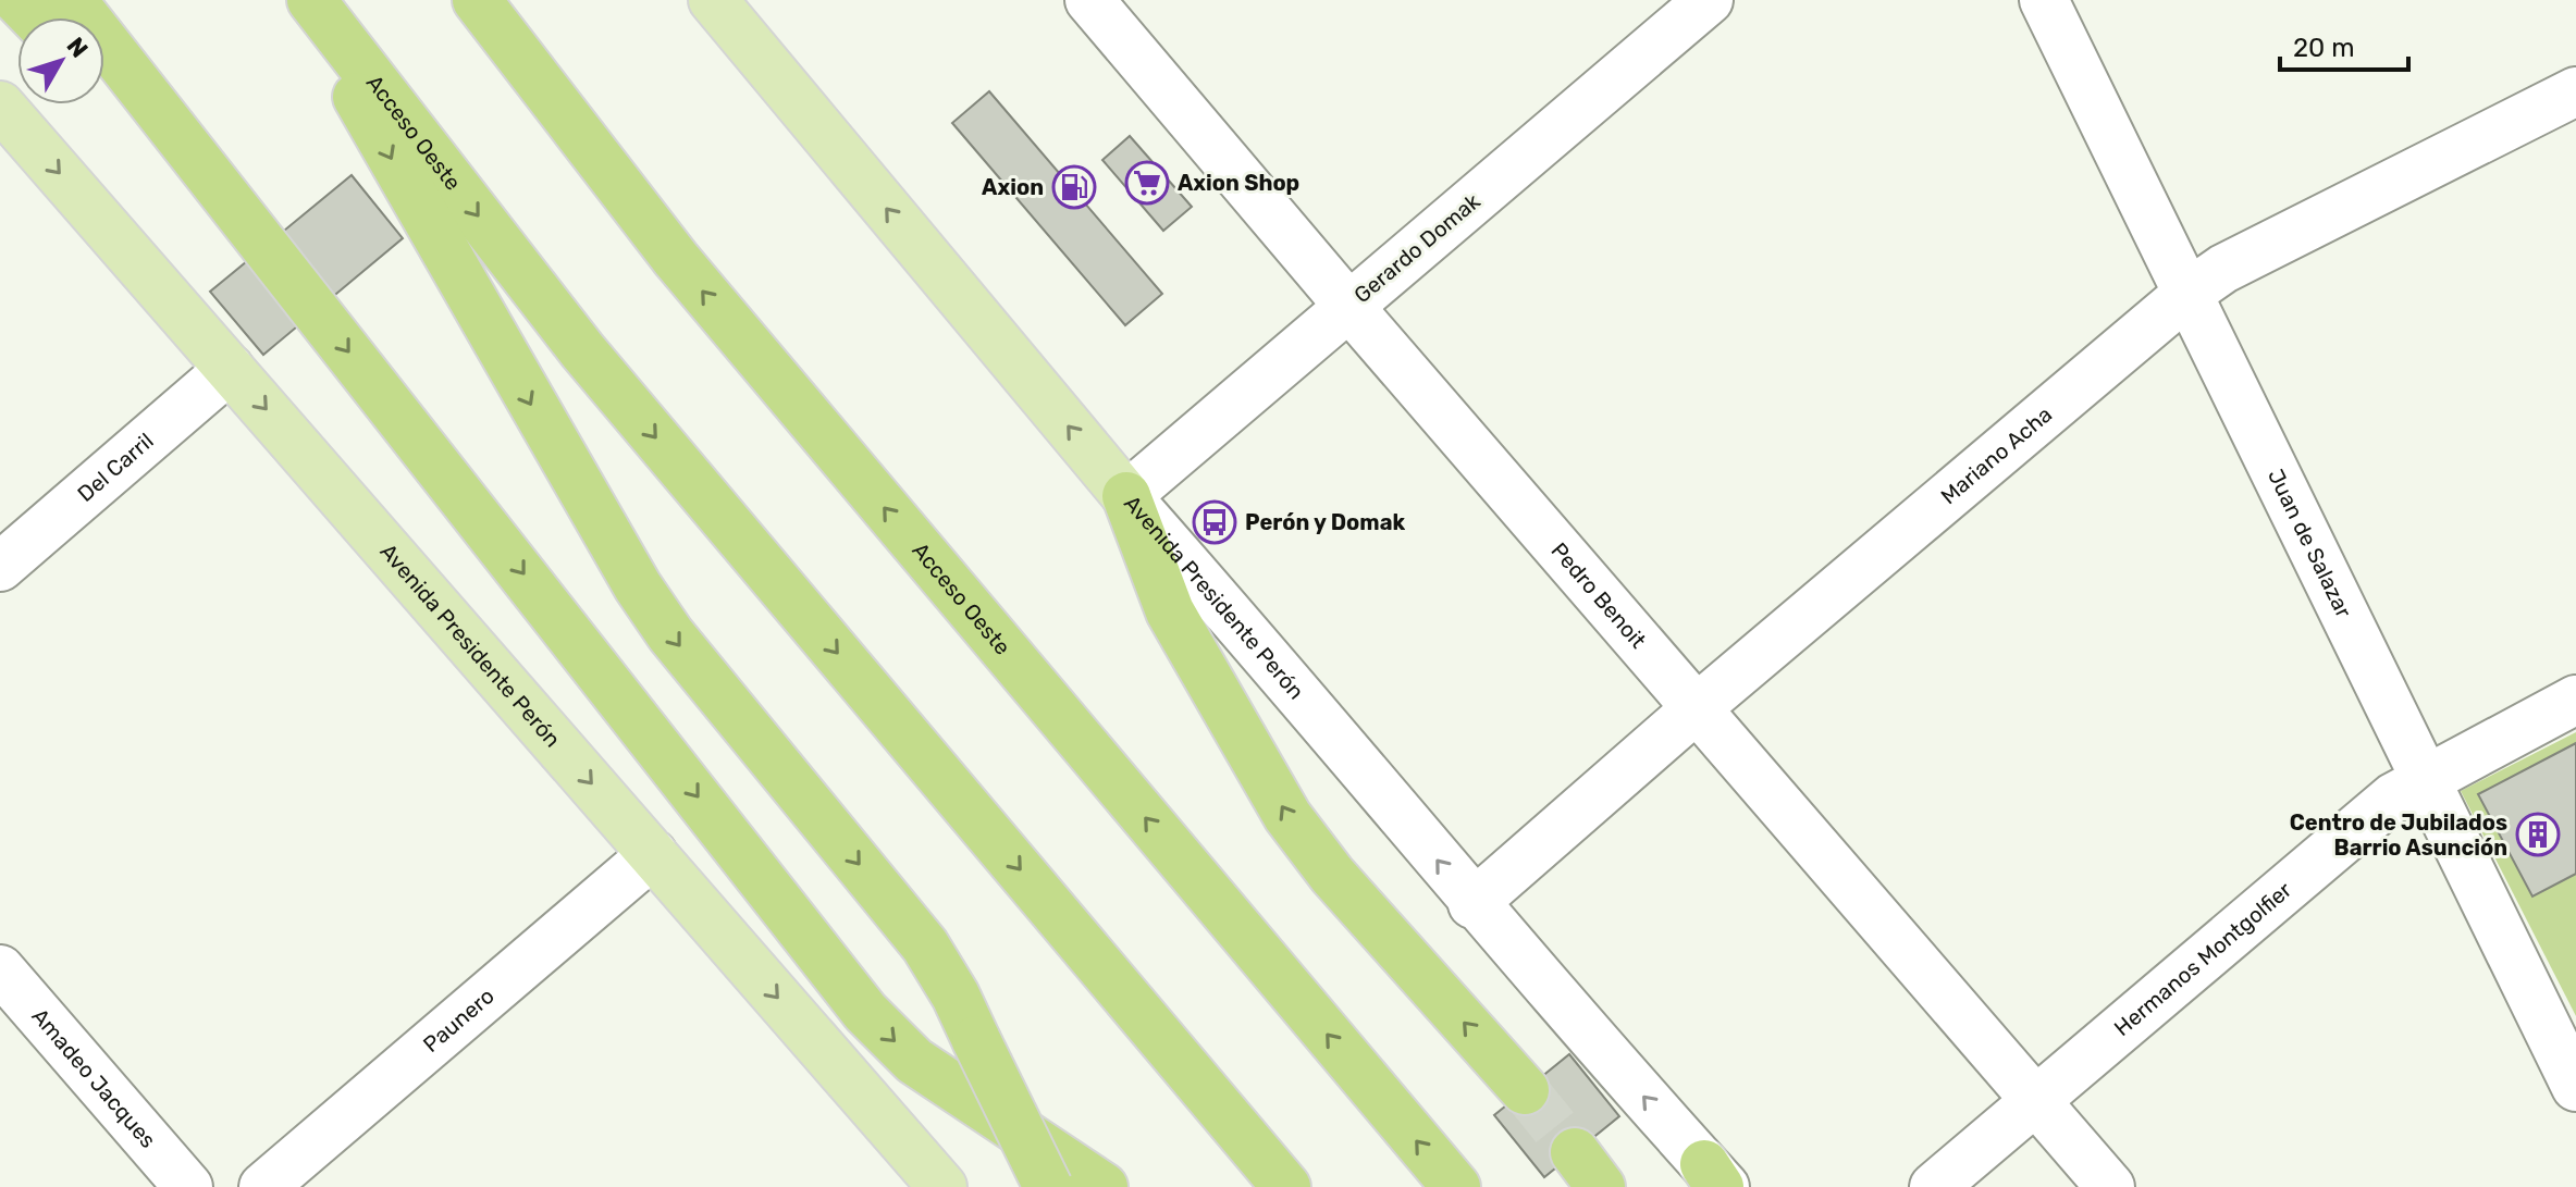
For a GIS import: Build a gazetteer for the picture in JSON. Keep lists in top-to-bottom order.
{
  "streets": {
    "highway": ["Acceso Oeste"],
    "main road": ["Avenida Presidente Perón"],
    "street": [
      "Gerardo Domak",
      "Mariano Acha",
      "Del Carril",
      "Juan de Salazar",
      "Pedro Benoit",
      "Hermanos Montgolfier",
      "Paunero",
      "Amadeo Jacques"
    ]
  },
  "crossings": [
    ["Gerardo Domak", "Pedro Benoit"],
    ["Gerardo Domak", "Avenida Presidente Perón"],
    ["Mariano Acha", "Juan de Salazar"],
    ["Mariano Acha", "Pedro Benoit"],
    ["Mariano Acha", "Avenida Presidente Perón"],
    ["Del Carril", "Avenida Presidente Perón"],
    ["Juan de Salazar", "Hermanos Montgolfier"],
    ["Pedro Benoit", "Hermanos Montgolfier"],
    ["Avenida Presidente Perón", "Paunero"]
  ],
  "places": {
    "supermarket": ["Axion Shop"],
    "fuel station": ["Axion"],
    "bus stop": ["Perón y Domak"],
    "building": ["Centro de Jubilados Barrio Asunción"]
  },
  "scale_bar": "20 m",
  "north": "top right"
}
